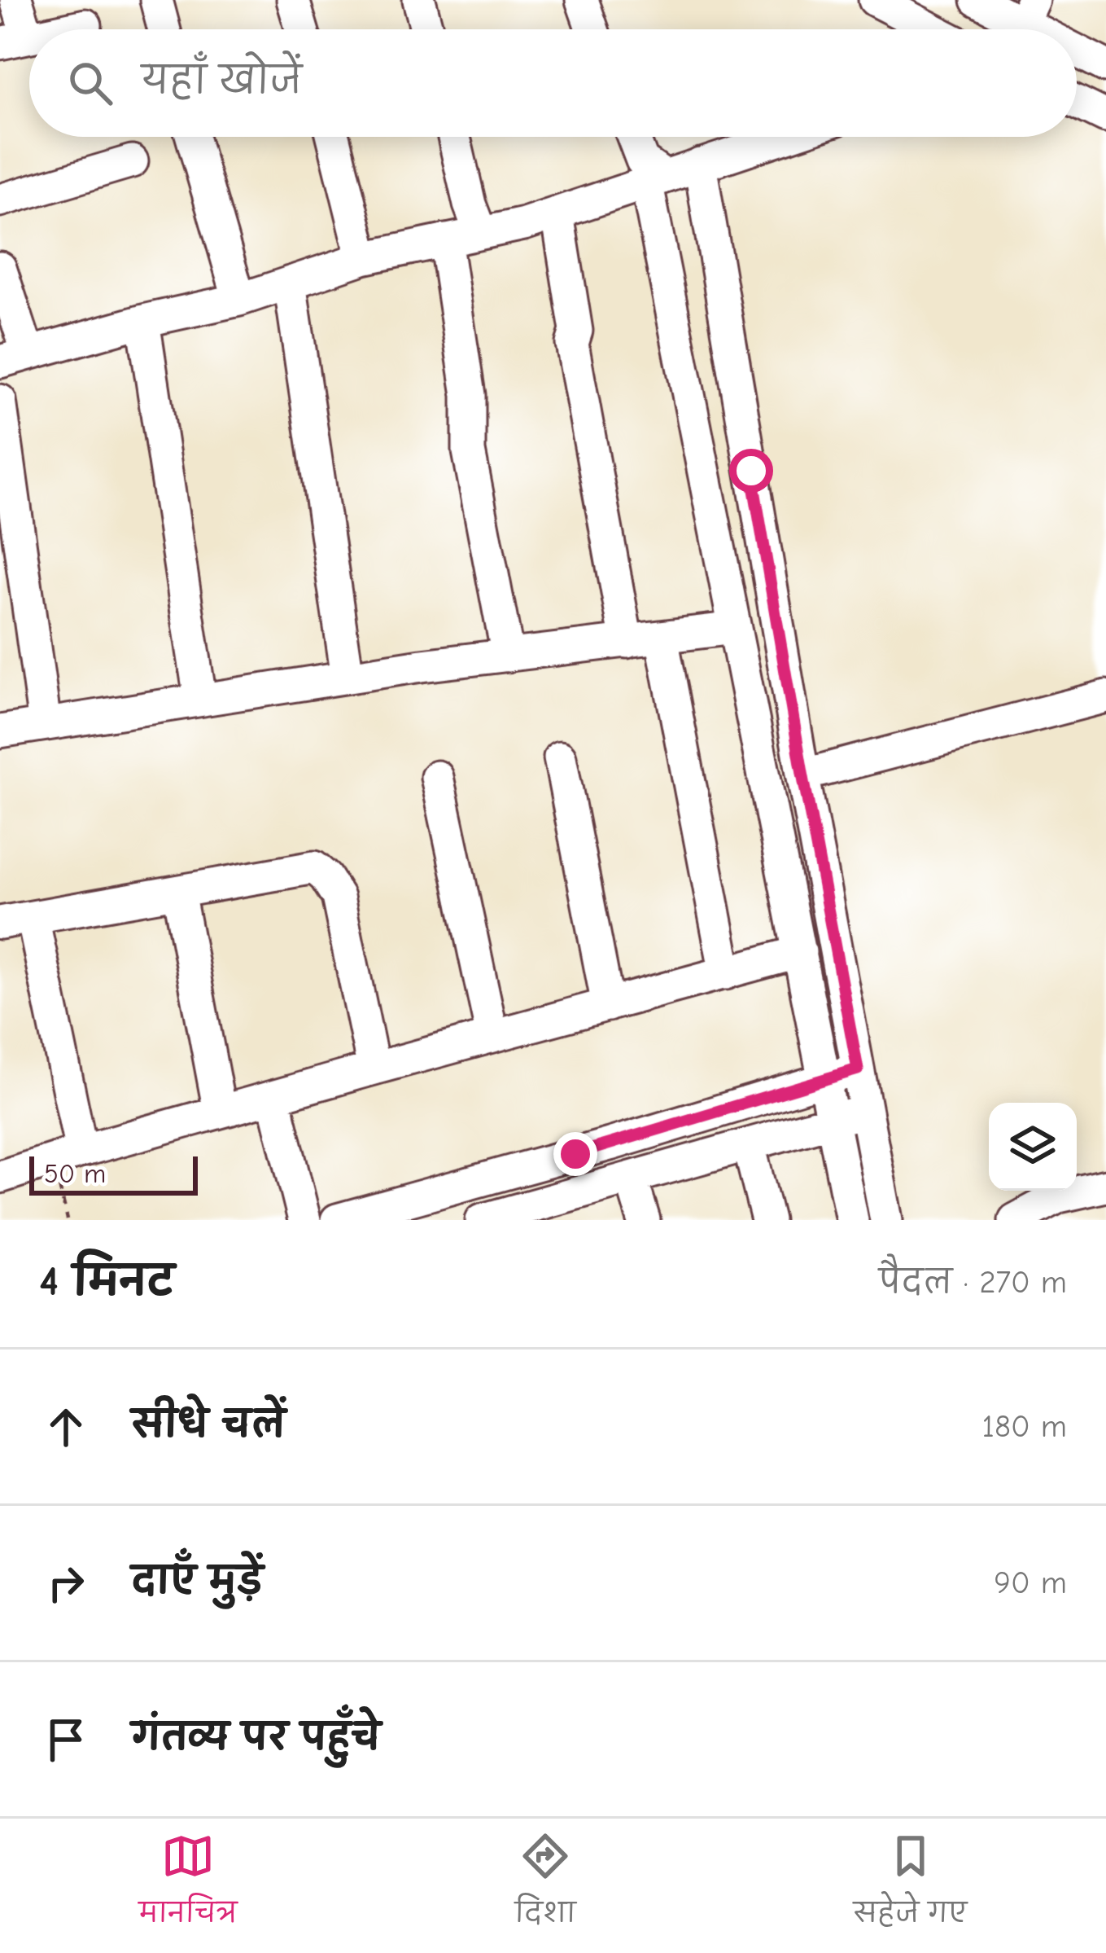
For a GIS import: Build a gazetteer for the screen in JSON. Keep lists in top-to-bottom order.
{
  "scale_bar": "50 m",
  "page": {
    "search": "यहाँ खोजें",
    "scale": "50 m",
    "heading": ["4 मिनट", "पैदल · 270 m"],
    "list": [
      ["सीधे चलें", "180 m"],
      ["दाएँ मुड़ें", "90 m"],
      "गंतव्य पर पहुँचे"
    ],
    "nav": ["मानचित्र", "दिशा", "सहेजे गए"]
  }
}
